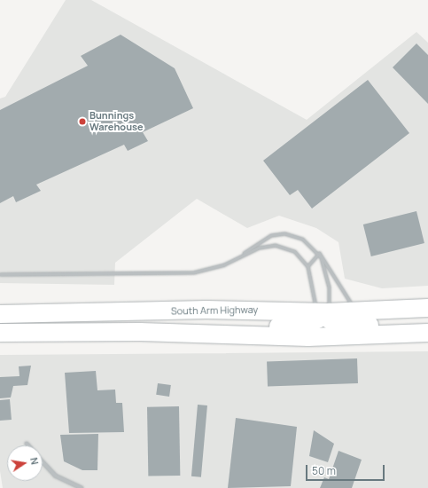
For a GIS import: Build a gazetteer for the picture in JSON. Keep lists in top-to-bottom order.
{
  "streets": {
    "main road": ["South Arm Highway"]
  },
  "places": ["Bunnings Warehouse"],
  "scale_bar": "50 m",
  "north": "right"
}
